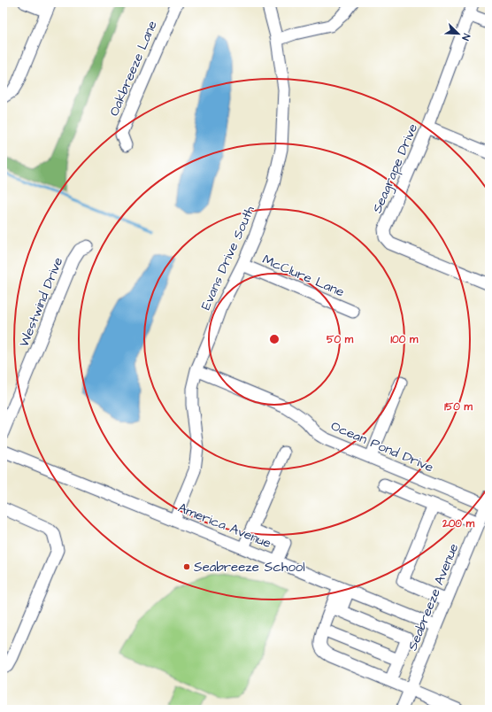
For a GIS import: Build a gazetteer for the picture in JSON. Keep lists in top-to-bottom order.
{
  "streets": {
    "street": [
      "Oakbreeze Lane",
      "Seagrape Drive",
      "Evans Drive South",
      "McClure Lane",
      "Westwind Drive",
      "Ocean Pond Drive",
      "America Avenue",
      "Seabreeze Avenue"
    ]
  },
  "crossings": [
    ["Evans Drive South", "McClure Lane"],
    ["Evans Drive South", "Ocean Pond Drive"],
    ["Evans Drive South", "America Avenue"],
    ["Ocean Pond Drive", "Seabreeze Avenue"],
    ["America Avenue", "Seabreeze Avenue"]
  ],
  "places": ["Seabreeze School"],
  "north": "bottom right",
  "rings": [
    "50 m",
    "100 m",
    "150 m",
    "200 m"
  ]
}
